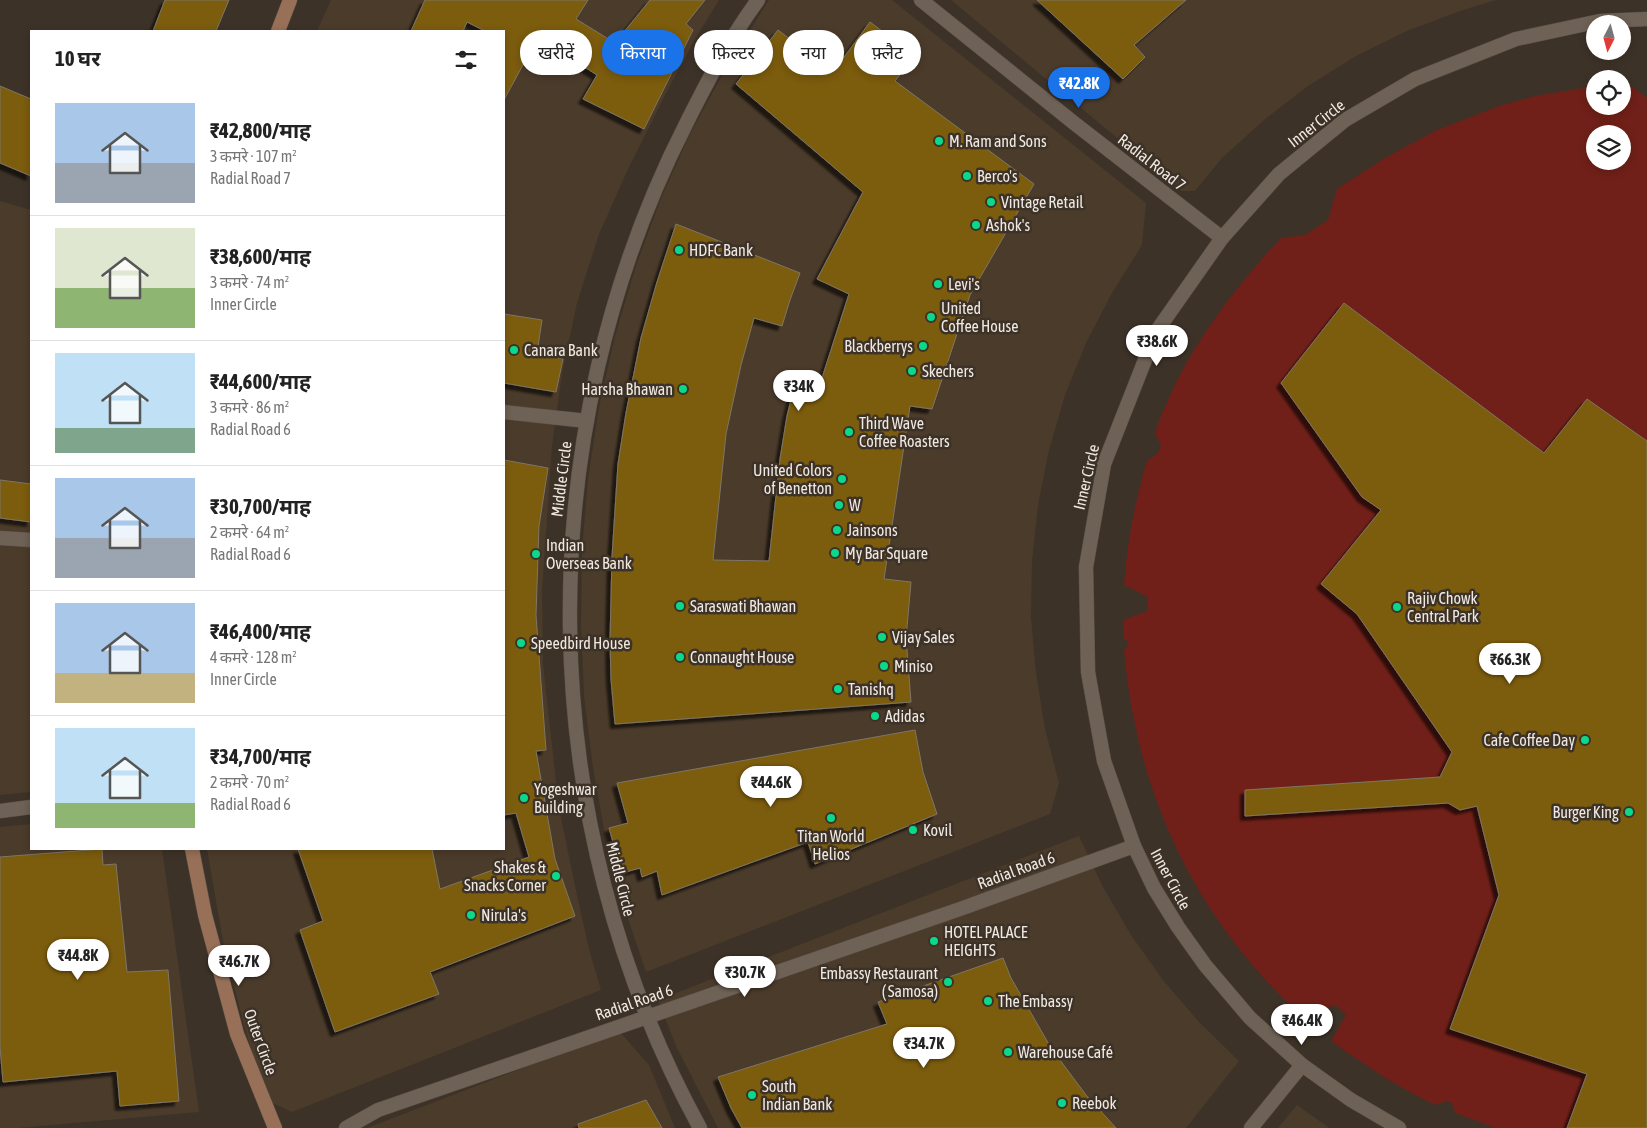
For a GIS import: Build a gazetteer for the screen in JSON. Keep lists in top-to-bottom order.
{
  "streets": {
    "main road": ["Outer Circle"],
    "street": [
      "Inner Circle",
      "Radial Road 7",
      "Middle Circle",
      "Radial Road 6"
    ]
  },
  "crossings": [
    ["Inner Circle", "Radial Road 7"],
    ["Inner Circle", "Radial Road 6"],
    ["Middle Circle", "Radial Road 6"]
  ],
  "places": [
    "M. Ram and Sons",
    "Berco's",
    "Vintage Retail",
    "Ashok's",
    "HDFC Bank",
    "Levi's",
    "United Coffee House",
    "Blackberrys",
    "Canara Bank",
    "Skechers",
    "Harsha Bhawan",
    "Third Wave Coffee Roasters",
    "United Colors of Benetton",
    "W",
    "Jainsons",
    "My Bar Square",
    "Indian Overseas Bank",
    "Saraswati Bhawan",
    "Rajiv Chowk Central Park",
    "Vijay Sales",
    "Speedbird House",
    "Connaught House",
    "Miniso",
    "Tanishq",
    "Adidas",
    "Cafe Coffee Day",
    "Yogeshwar Building",
    "Burger King",
    "Titan World Helios",
    "Kovil",
    "Shakes & Snacks Corner",
    "Nirula's",
    "HOTEL PALACE HEIGHTS",
    "Embassy Restaurant ( Samosa)",
    "The Embassy",
    "Warehouse Café",
    "South Indian Bank",
    "Reebok"
  ],
  "north": "bottom",
  "page": {
    "chip": [
      "खरीदें",
      "किराया",
      "फ़िल्टर",
      "नया",
      "फ़्लैट"
    ],
    "heading": "10 घर",
    "price": [
      "₹42.8K",
      "₹38.6K",
      "₹34K",
      "₹66.3K",
      "₹44.6K",
      "₹44.8K",
      "₹46.7K",
      "₹30.7K",
      "₹46.4K",
      "₹34.7K"
    ],
    "list": [
      {
        "name": "₹42,800/माह",
        "note": "3 कमरे · 107 m² · Radial Road 7"
      },
      {
        "name": "₹38,600/माह",
        "note": "3 कमरे · 74 m² · Inner Circle"
      },
      {
        "name": "₹44,600/माह",
        "note": "3 कमरे · 86 m² · Radial Road 6"
      },
      {
        "name": "₹30,700/माह",
        "note": "2 कमरे · 64 m² · Radial Road 6"
      },
      {
        "name": "₹46,400/माह",
        "note": "4 कमरे · 128 m² · Inner Circle"
      },
      {
        "name": "₹34,700/माह",
        "note": "2 कमरे · 70 m² · Radial Road 6"
      }
    ]
  }
}
